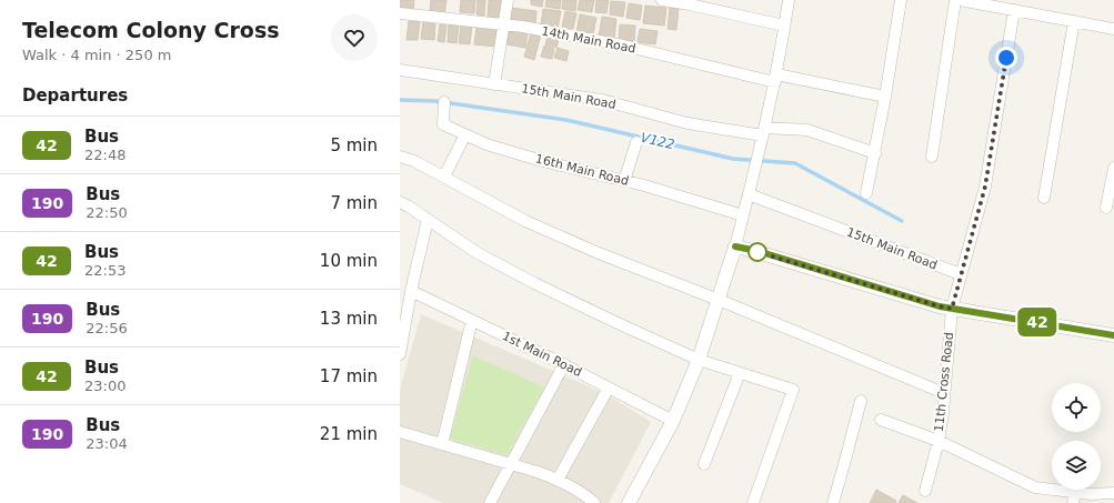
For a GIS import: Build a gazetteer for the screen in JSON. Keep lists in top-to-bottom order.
{
  "streets": {
    "street": [
      "14th Main Road",
      "15th Main Road",
      "16th Main Road",
      "1st Main Road",
      "11th Cross Road"
    ]
  },
  "crossings": [
    ["15th Main Road", "11th Cross Road"]
  ],
  "water": ["V122"],
  "lines": ["bus line 42"],
  "page": {
    "heading": [
      ["Telecom Colony Cross", "Walk · 4 min · 250 m"],
      "Departures"
    ],
    "on_map": "42",
    "list": [
      {
        "mark": "42",
        "name": "Bus",
        "note": "22:48",
        "value": "5 min"
      },
      {
        "mark": "190",
        "name": "Bus",
        "note": "22:50",
        "value": "7 min"
      },
      {
        "mark": "42",
        "name": "Bus",
        "note": "22:53",
        "value": "10 min"
      },
      {
        "mark": "190",
        "name": "Bus",
        "note": "22:56",
        "value": "13 min"
      },
      {
        "mark": "42",
        "name": "Bus",
        "note": "23:00",
        "value": "17 min"
      },
      {
        "mark": "190",
        "name": "Bus",
        "note": "23:04",
        "value": "21 min"
      }
    ]
  }
}
